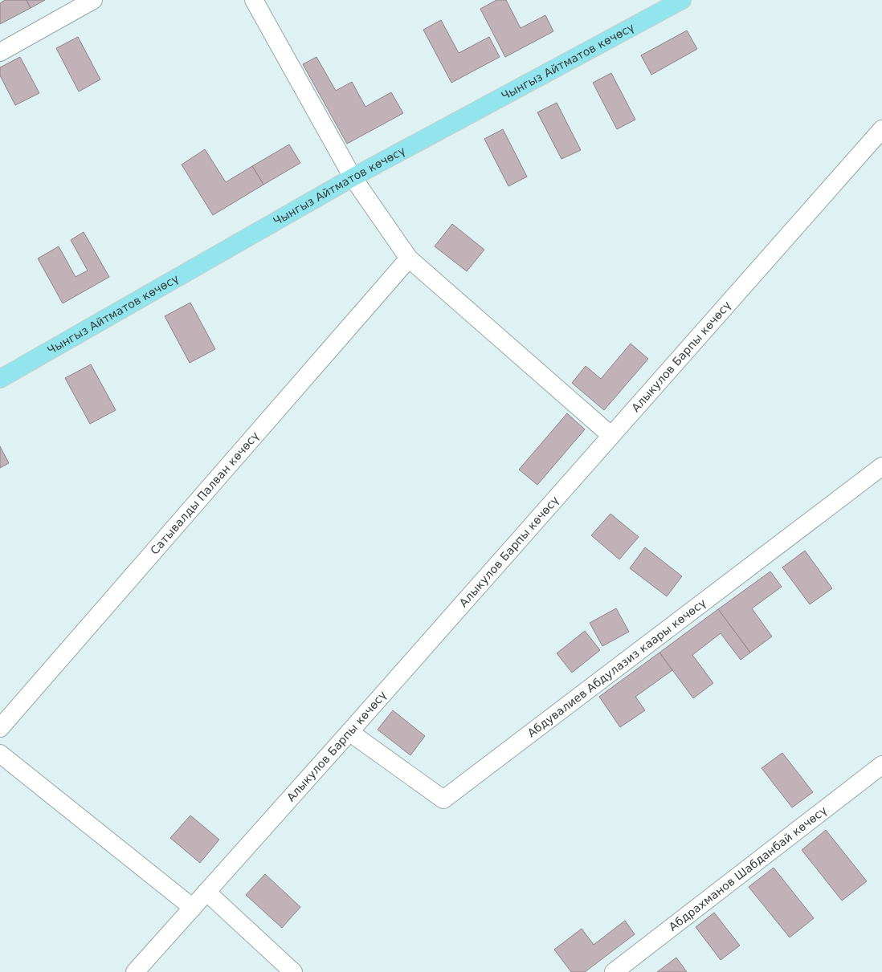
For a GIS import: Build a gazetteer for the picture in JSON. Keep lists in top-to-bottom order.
{
  "streets": {
    "main road": ["Чынгыз Айтматов көчөсү"],
    "street": [
      "Алыкулов Барпы көчөсү",
      "Сатывалды Палван көчөсү",
      "Абдувалиев Абдулазиз каары көчөсү",
      "Абдрахманов Шабданбай көчөсү"
    ]
  },
  "crossings": [
    ["Алыкулов Барпы көчөсү", "Абдувалиев Абдулазиз каары көчөсү"]
  ]
}
